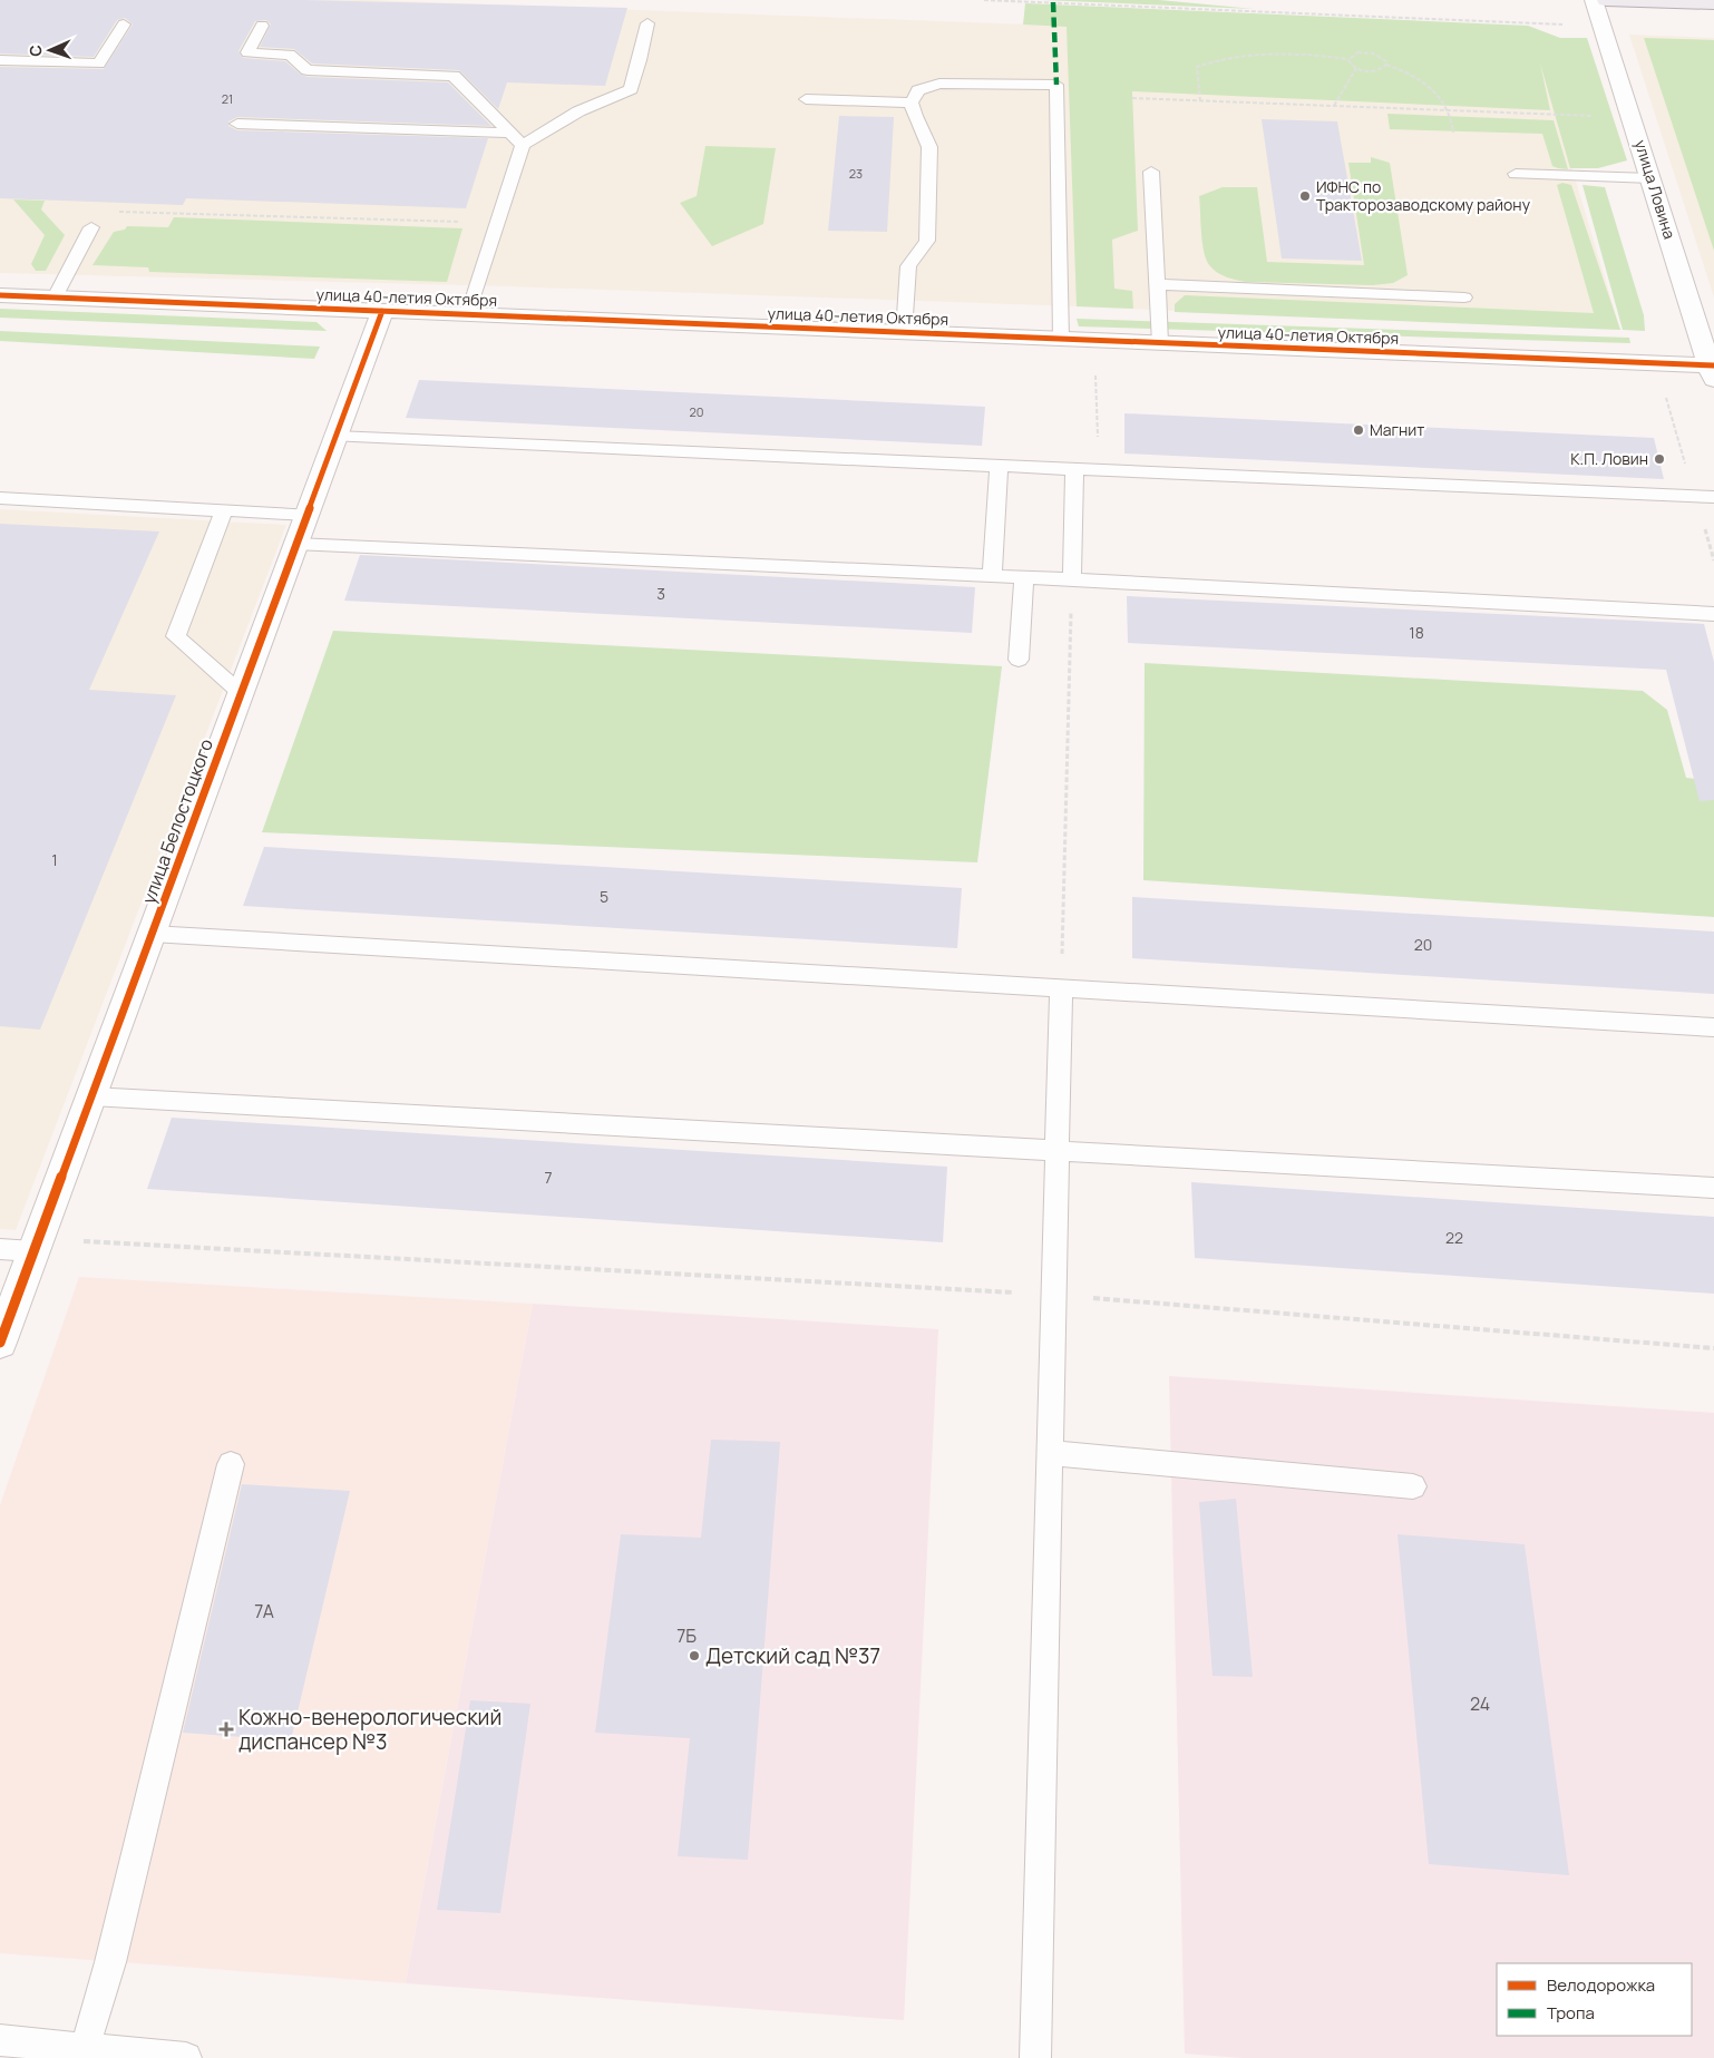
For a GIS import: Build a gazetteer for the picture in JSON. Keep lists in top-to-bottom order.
{
  "streets": {
    "street": ["улица Ловина", "улица 40-летия Октября", "улица Белостоцкого"]
  },
  "crossings": [
    ["улица Ловина", "улица 40-летия Октября"],
    ["улица 40-летия Октября", "улица Белостоцкого"]
  ],
  "places": {
    "other": [
      "ИФНС по Тракторозаводскому району",
      "Магнит",
      "К.П. Ловин",
      "Детский сад №37"
    ],
    "health": ["Кожно-венерологический диспансер №3"]
  },
  "house_numbers": [
    "21",
    "23",
    "20",
    "3",
    "18",
    "1",
    "5",
    "20",
    "7",
    "22",
    "7А",
    "7Б",
    "24"
  ],
  "legend": ["Велодорожка", "Тропа"],
  "north": "left"
}
